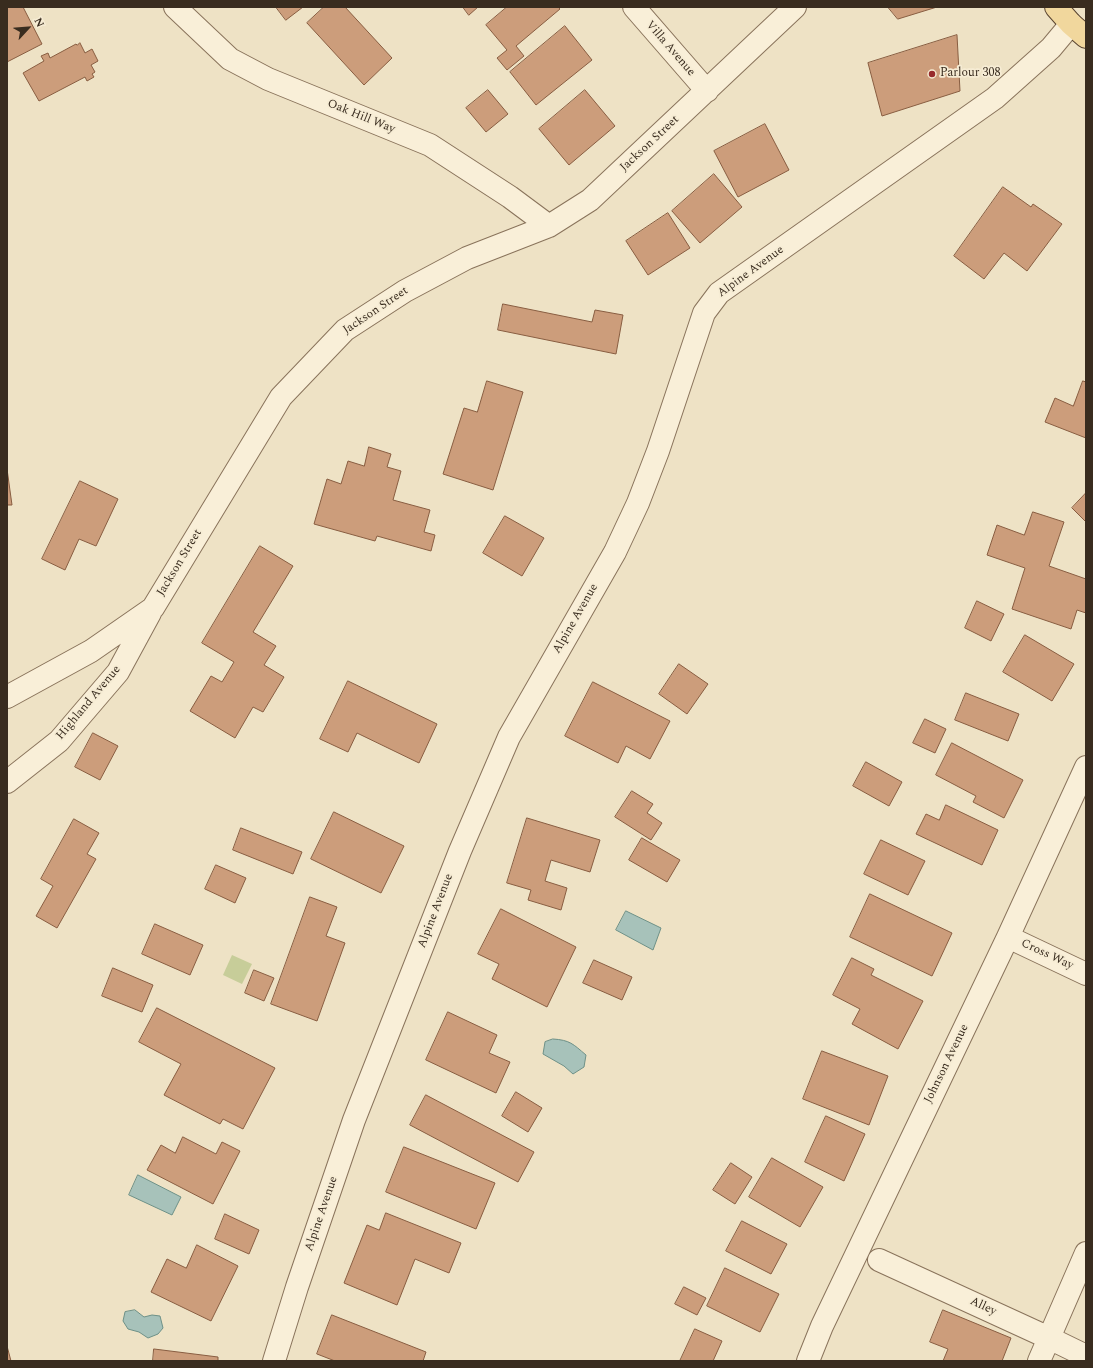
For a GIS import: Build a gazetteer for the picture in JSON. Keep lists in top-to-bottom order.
{
  "streets": {
    "street": [
      "Villa Avenue",
      "Oak Hill Way",
      "Jackson Street",
      "Alpine Avenue",
      "Highland Avenue",
      "Cross Way",
      "Johnson Avenue",
      "Alley"
    ]
  },
  "crossings": [
    ["Villa Avenue", "Jackson Street"],
    ["Oak Hill Way", "Jackson Street"],
    ["Jackson Street", "Highland Avenue"],
    ["Cross Way", "Johnson Avenue"]
  ],
  "places": ["Parlour 308"],
  "north": "top right"
}
